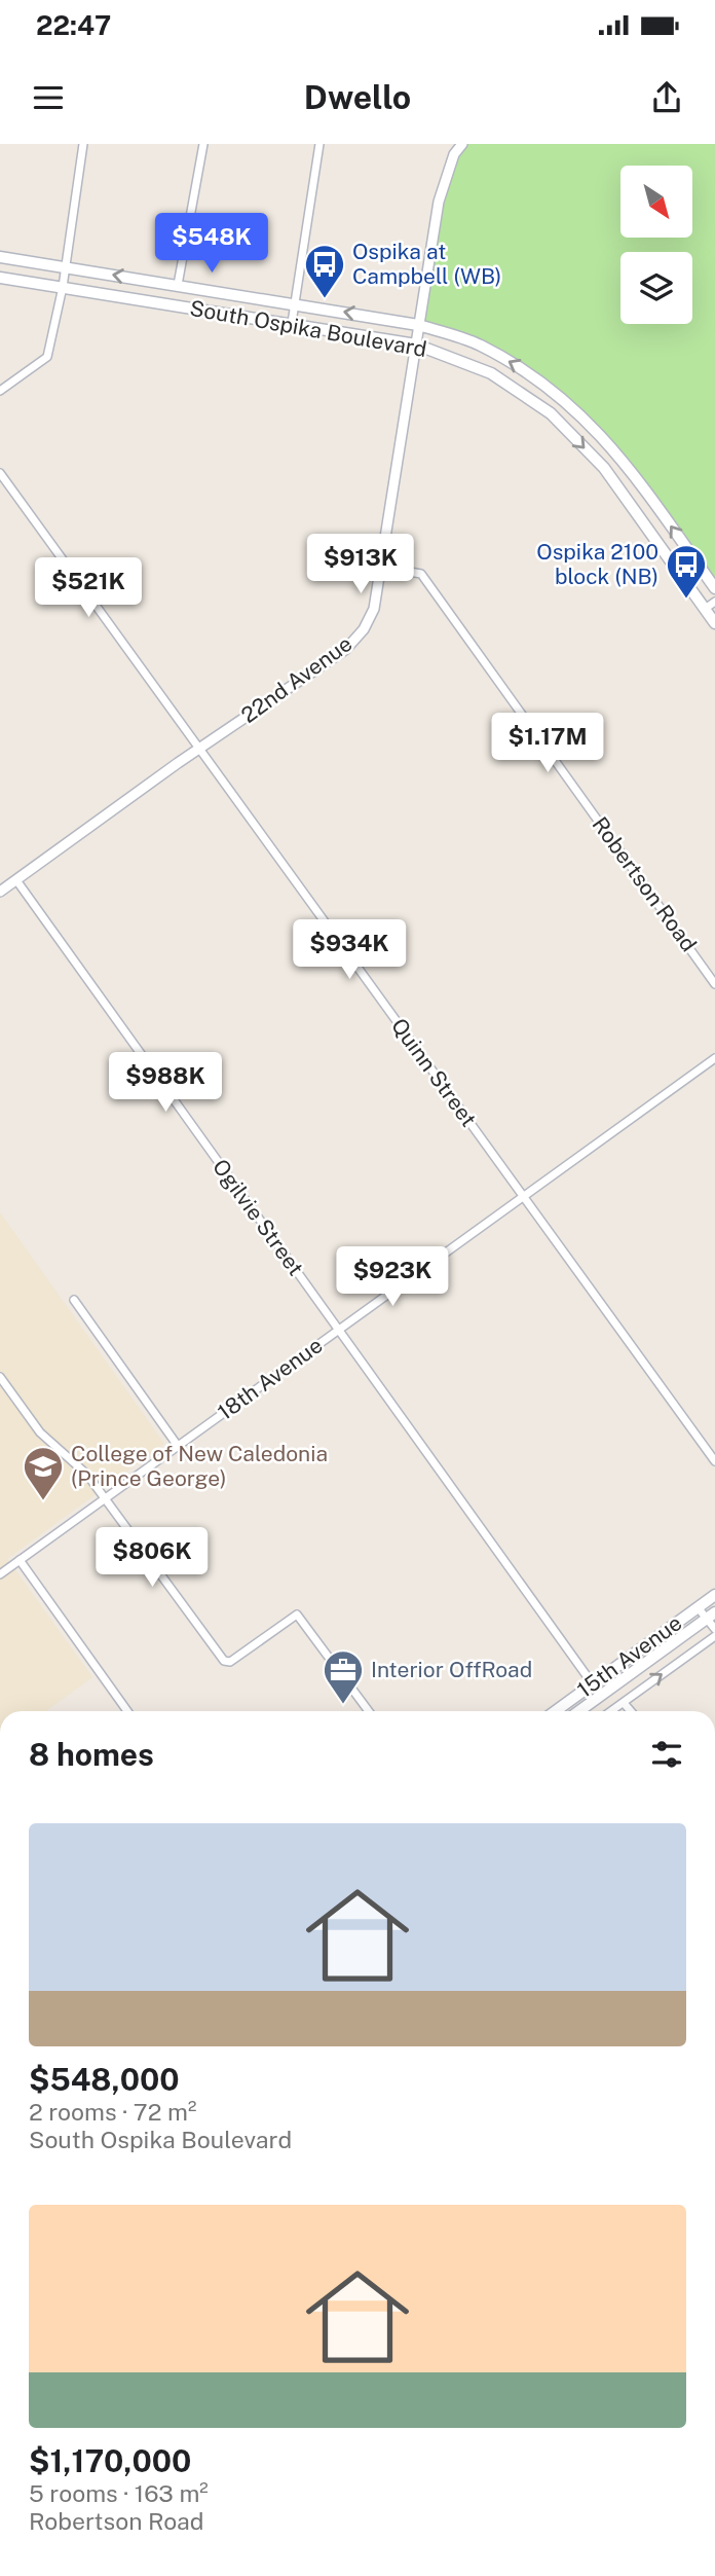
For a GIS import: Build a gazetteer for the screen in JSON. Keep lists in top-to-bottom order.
{
  "streets": {
    "main road": ["South Ospika Boulevard", "15th Avenue"],
    "street": [
      "22nd Avenue",
      "Robertson Road",
      "Quinn Street",
      "Ogilvie Street",
      "18th Avenue"
    ]
  },
  "crossings": [
    ["South Ospika Boulevard", "22nd Avenue"],
    ["22nd Avenue", "Robertson Road"],
    ["22nd Avenue", "Quinn Street"],
    ["22nd Avenue", "Ogilvie Street"],
    ["Quinn Street", "18th Avenue"],
    ["Ogilvie Street", "18th Avenue"],
    ["Ogilvie Street", "15th Avenue"]
  ],
  "places": {
    "bus stop": ["Ospika at Campbell (WB)", "Ospika 2100 block (NB)"],
    "school or university": ["College of New Caledonia (Prince George)"],
    "office": ["Interior OffRoad"]
  },
  "north": "bottom right",
  "page": {
    "status": "22:47",
    "header": "Dwello",
    "price": [
      "$548K",
      "$913K",
      "$521K",
      "$1.17M",
      "$934K",
      "$988K",
      "$923K",
      "$806K"
    ],
    "heading": "8 homes",
    "list": [
      {
        "name": "$548,000",
        "note": "2 rooms · 72 m² · South Ospika Boulevard"
      },
      {
        "name": "$1,170,000",
        "note": "5 rooms · 163 m² · Robertson Road"
      }
    ]
  }
}
